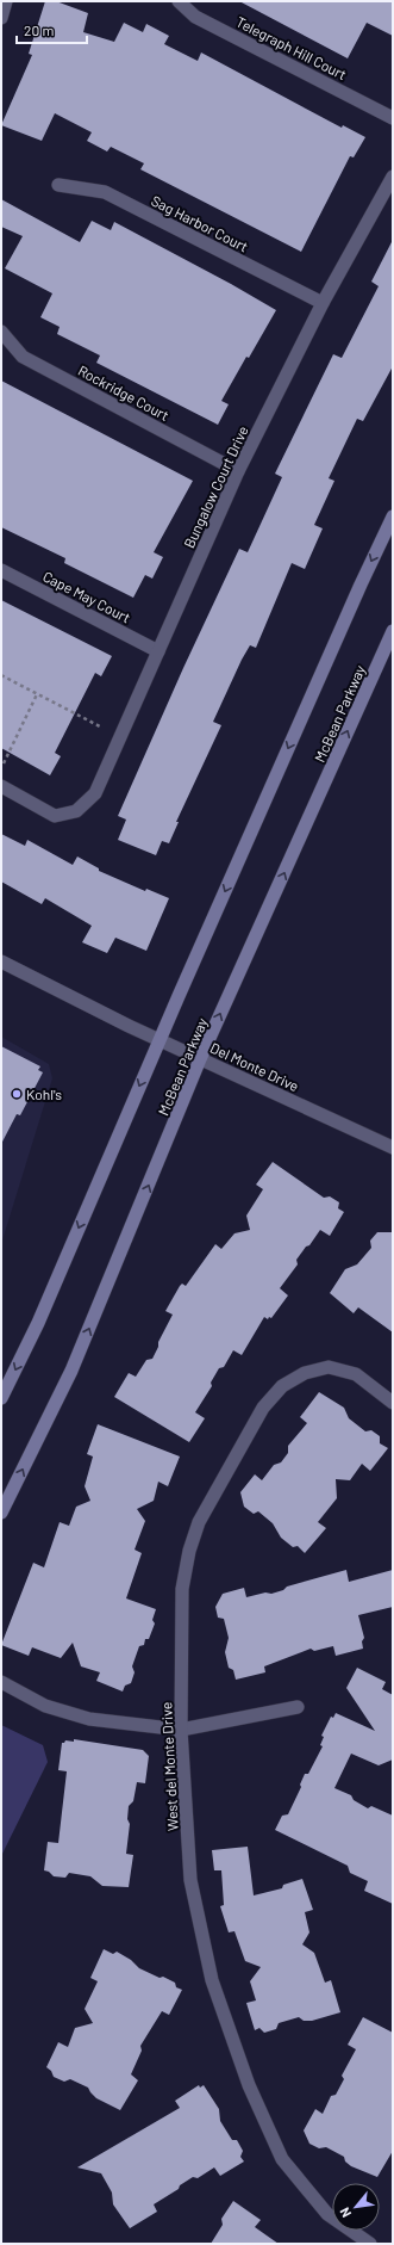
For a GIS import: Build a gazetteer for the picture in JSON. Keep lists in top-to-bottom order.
{
  "streets": {
    "main road": ["McBean Parkway"],
    "street": [
      "Telegraph Hill Court",
      "Sag Harbor Court",
      "Rockridge Court",
      "Bungalow Court Drive",
      "Cape May Court",
      "Del Monte Drive",
      "West del Monte Drive"
    ]
  },
  "crossings": [
    ["Sag Harbor Court", "Bungalow Court Drive"],
    ["Rockridge Court", "Bungalow Court Drive"],
    ["Bungalow Court Drive", "Cape May Court"],
    ["McBean Parkway", "Del Monte Drive"]
  ],
  "places": ["Kohl's"],
  "scale_bar": "20 m",
  "north": "bottom left"
}
